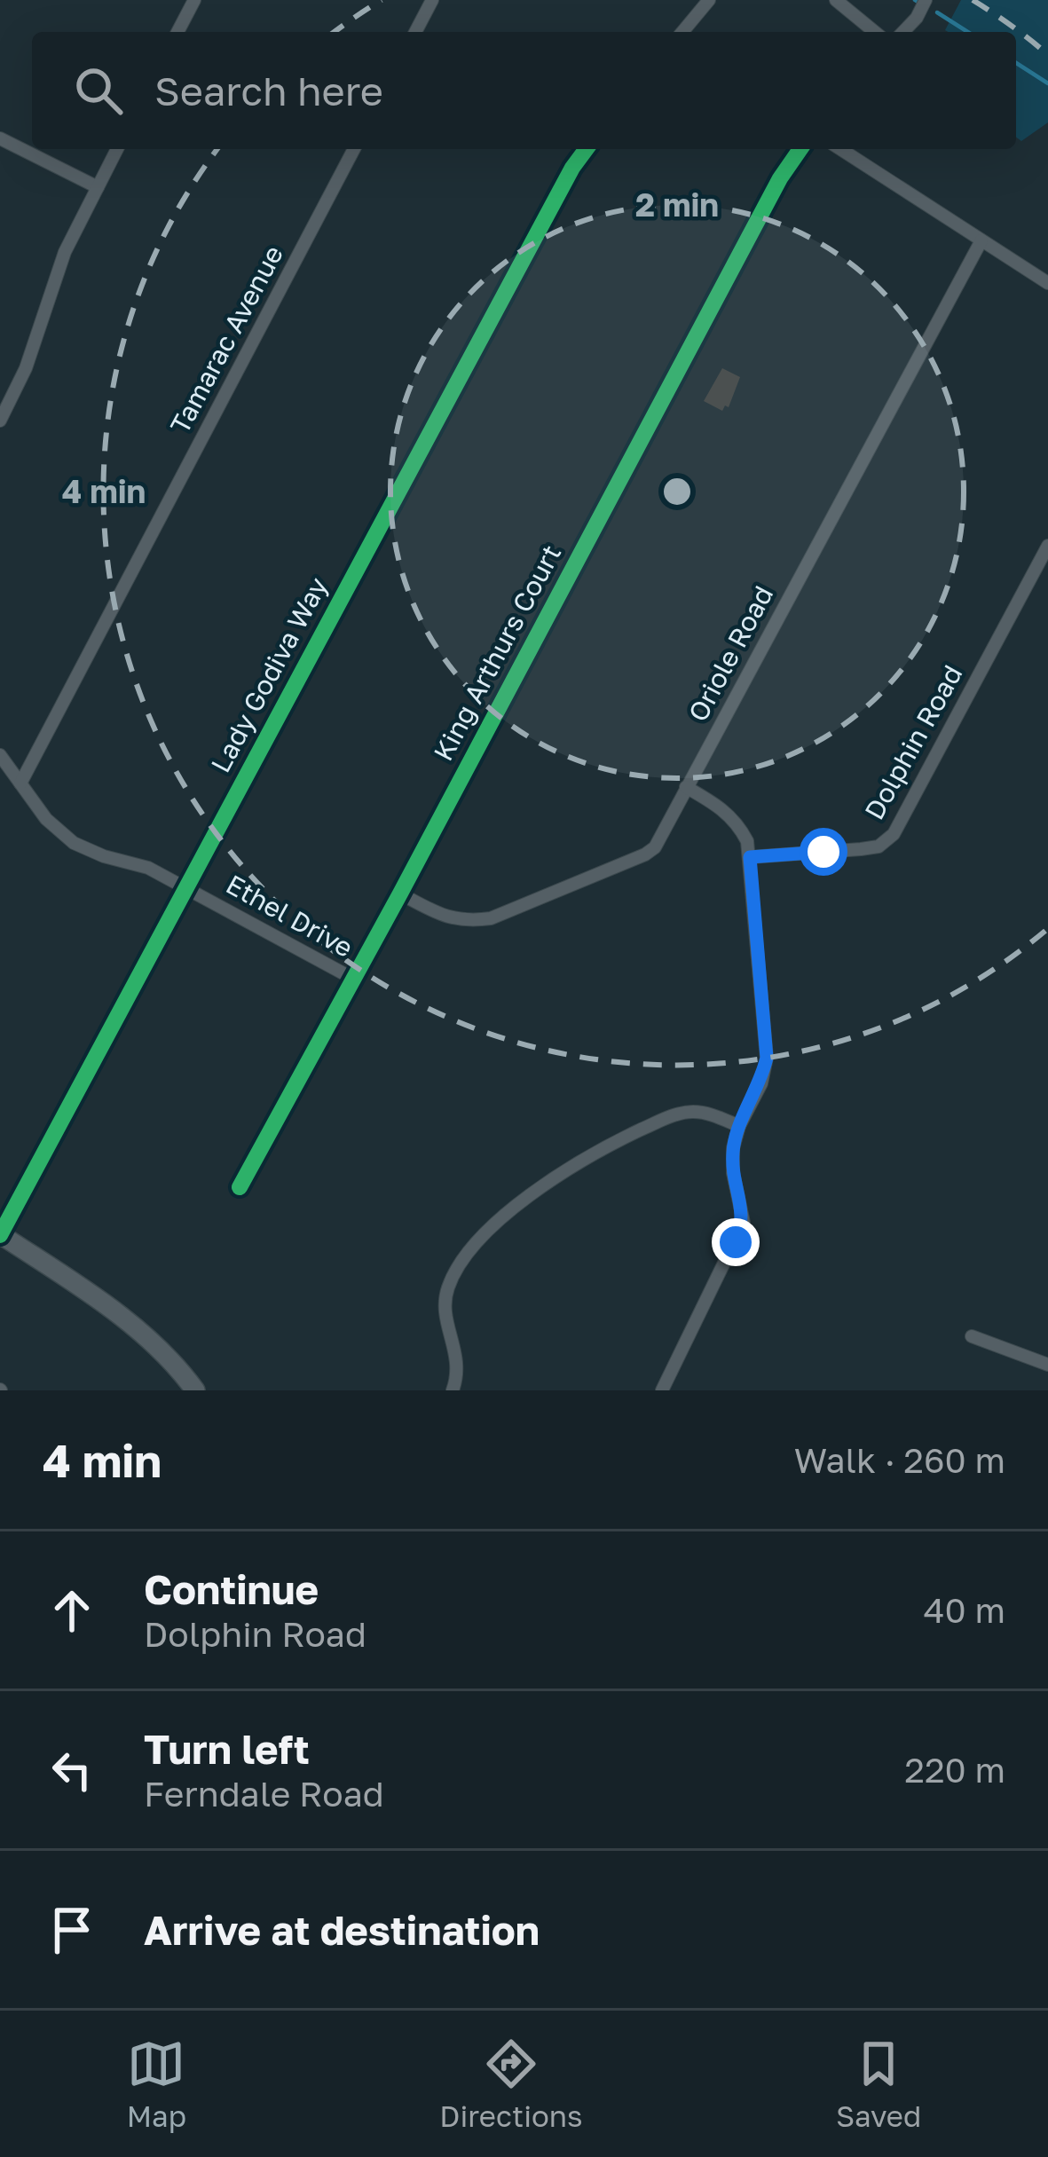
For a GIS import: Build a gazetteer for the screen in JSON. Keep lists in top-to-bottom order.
{
  "streets": {
    "street": [
      "Tamarac Avenue",
      "King Arthurs Court",
      "Oriole Road",
      "Lady Godiva Way",
      "Dolphin Road",
      "Ethel Drive"
    ]
  },
  "crossings": [
    ["Tamarac Avenue", "Ethel Drive"],
    ["King Arthurs Court", "Oriole Road"],
    ["King Arthurs Court", "Ethel Drive"],
    ["Lady Godiva Way", "Ethel Drive"]
  ],
  "page": {
    "search": "Search here",
    "heading": ["4 min", "Walk · 260 m"],
    "list": [
      ["Continue", "Dolphin Road", "40 m"],
      ["Turn left", "Ferndale Road", "220 m"],
      "Arrive at destination"
    ],
    "nav": ["Map", "Directions", "Saved"]
  },
  "rings": ["2 min", "4 min"]
}
